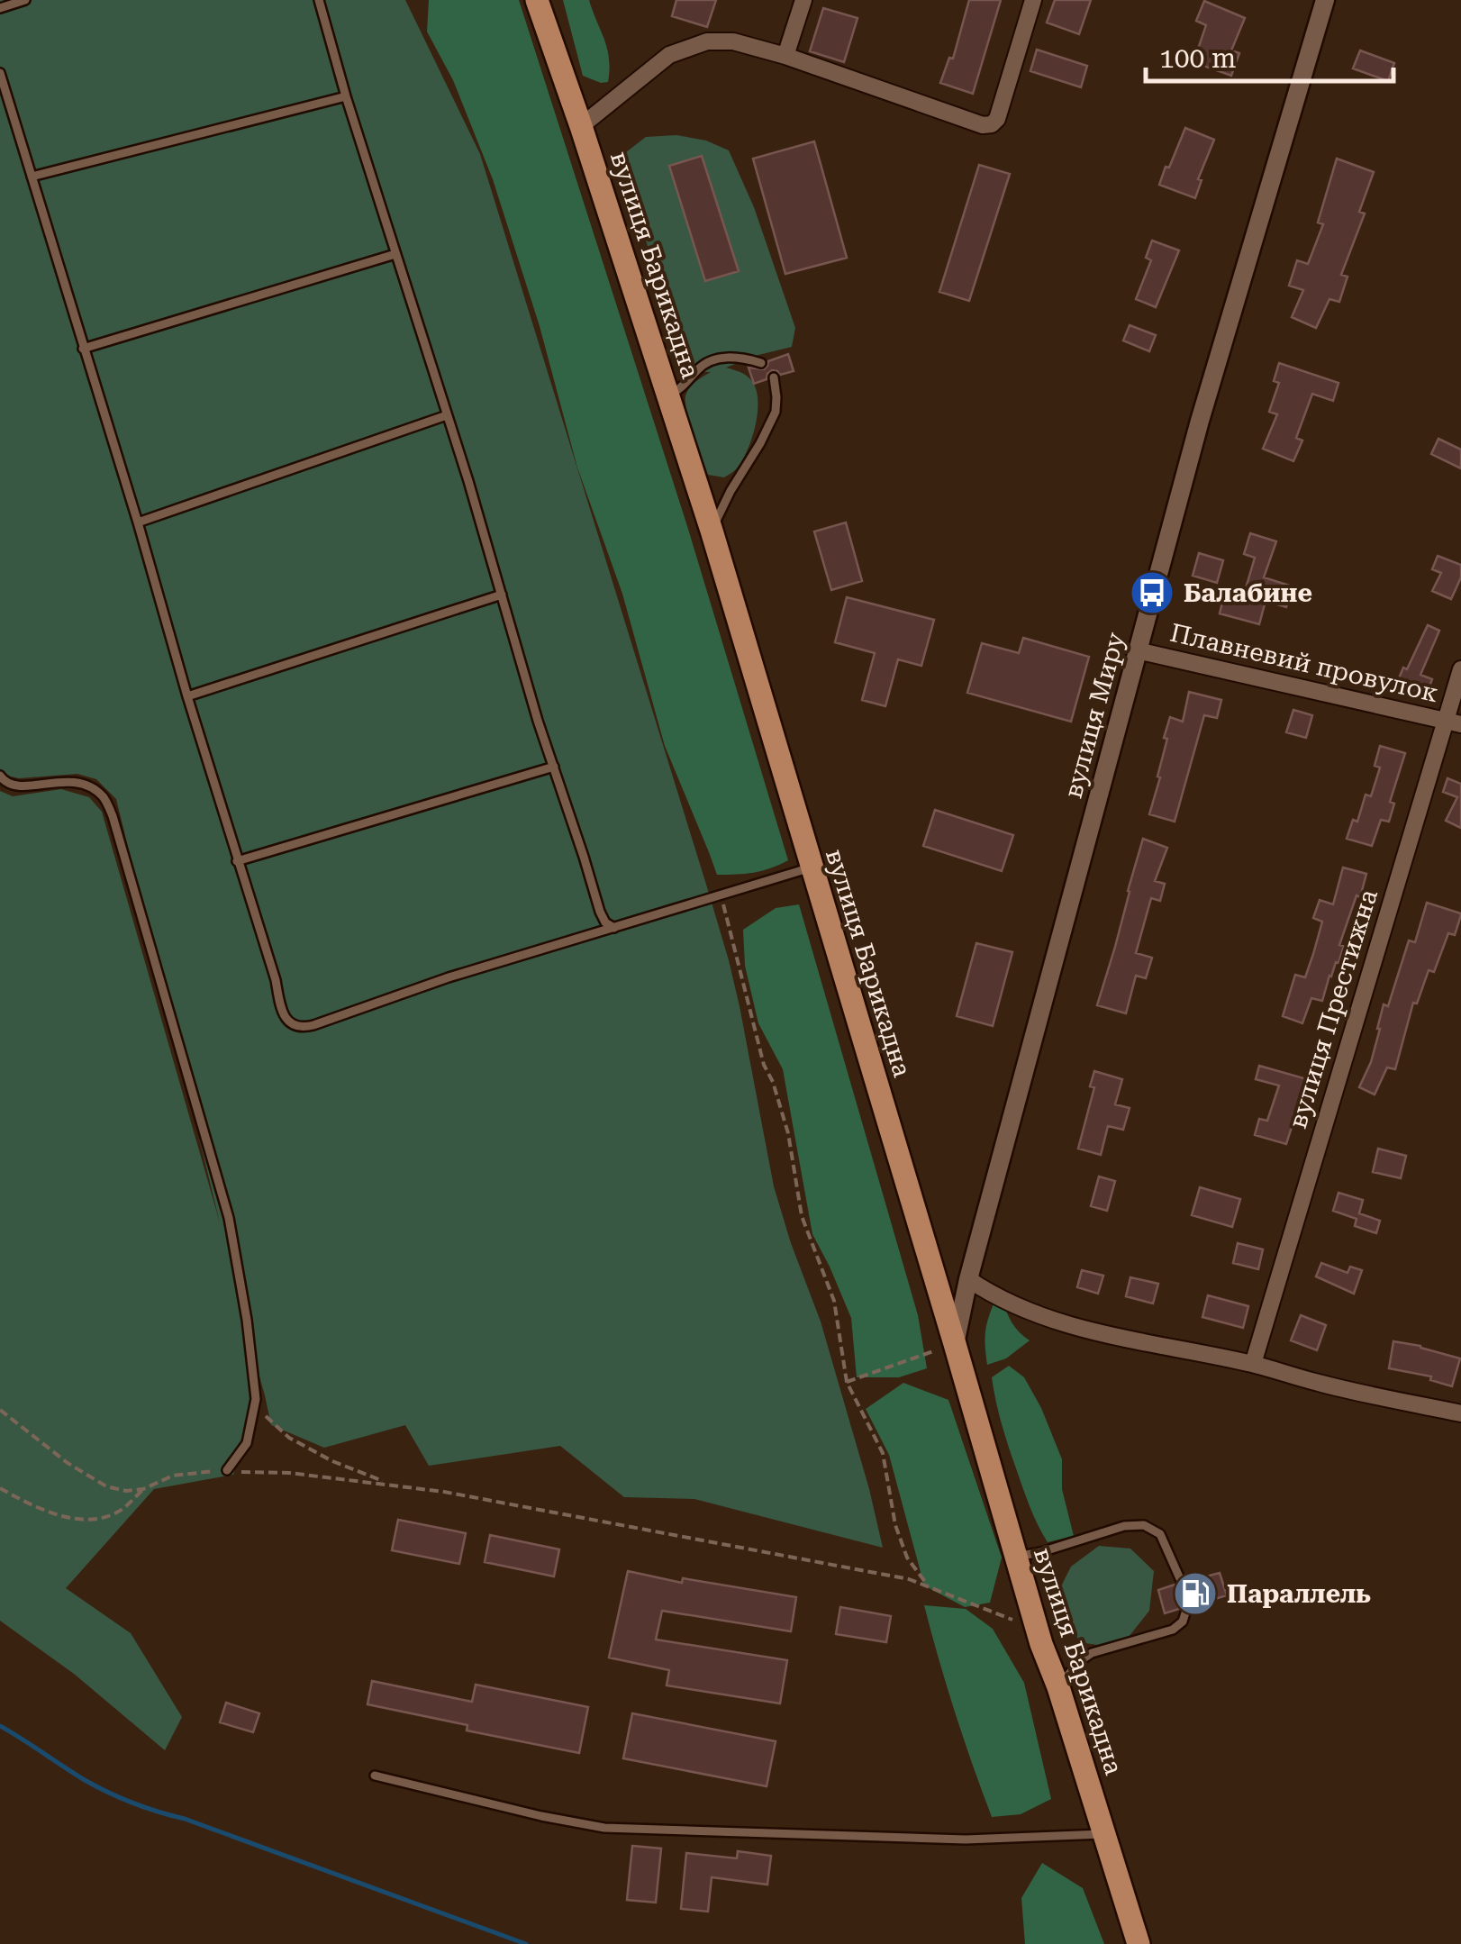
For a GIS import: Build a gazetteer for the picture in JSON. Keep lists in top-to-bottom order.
{
  "streets": {
    "main road": ["вулиця Барикадна"],
    "street": ["Плавневий провулок", "вулиця Миру", "вулиця Престижна"]
  },
  "crossings": [
    ["вулиця Барикадна", "вулиця Миру"],
    ["Плавневий провулок", "вулиця Миру"],
    ["Плавневий провулок", "вулиця Престижна"]
  ],
  "places": {
    "bus stop": ["Балабине"],
    "fuel station": ["Параллель"]
  },
  "scale_bar": "100 m"
}
